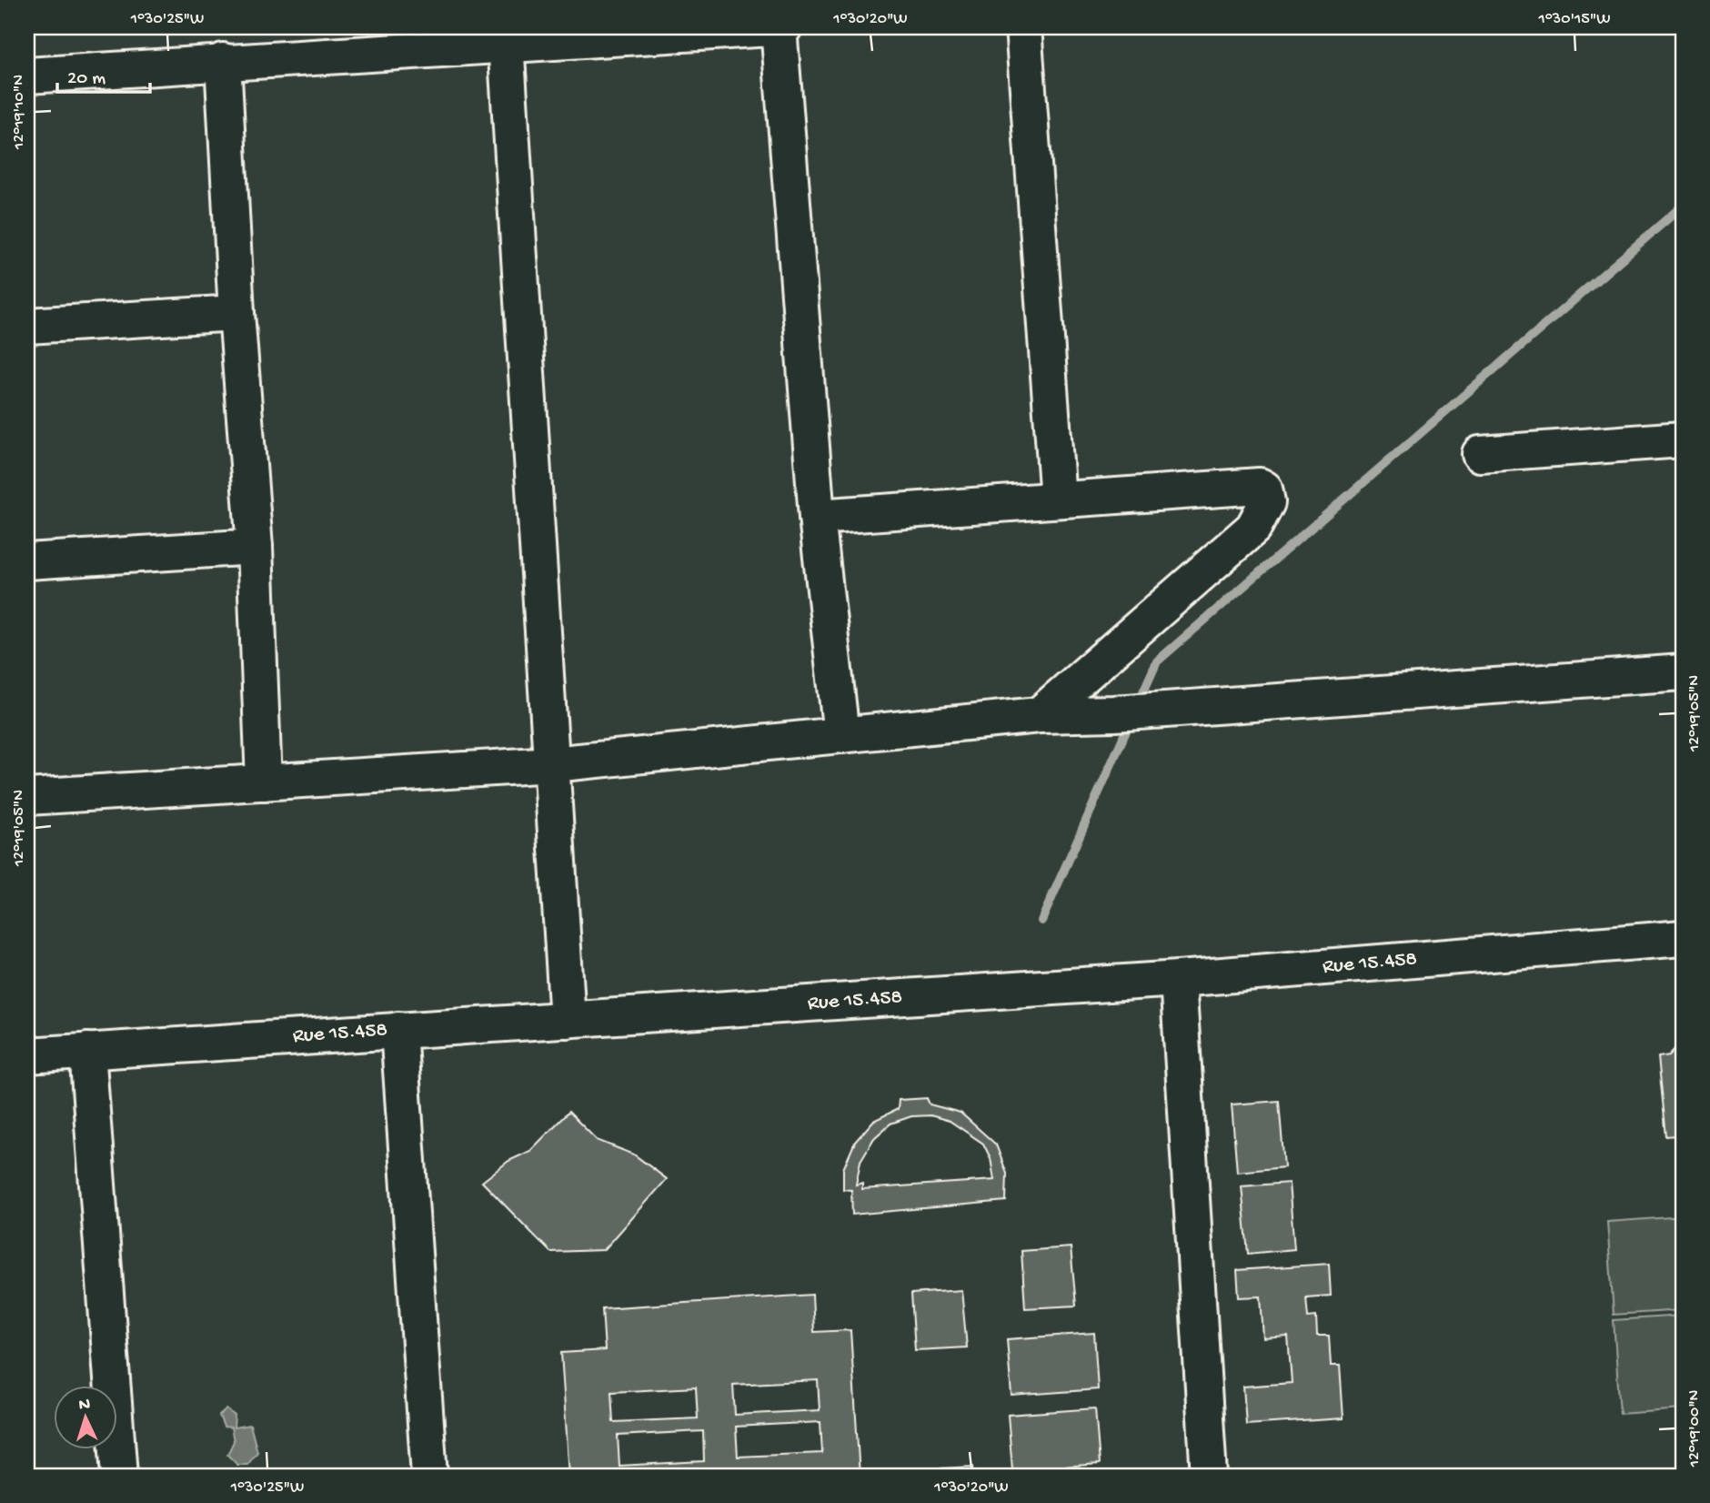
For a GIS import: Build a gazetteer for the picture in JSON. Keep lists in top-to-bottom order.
{
  "streets": {
    "street": ["Rue 15.458"]
  },
  "scale_bar": "20 m",
  "north": "top",
  "coordinates": [
    "1°30'25\"W",
    "1°30'20\"W",
    "1°30'15\"W",
    "12°19'10\"N",
    "12°19'05\"N",
    "12°19'00\"N"
  ]
}
